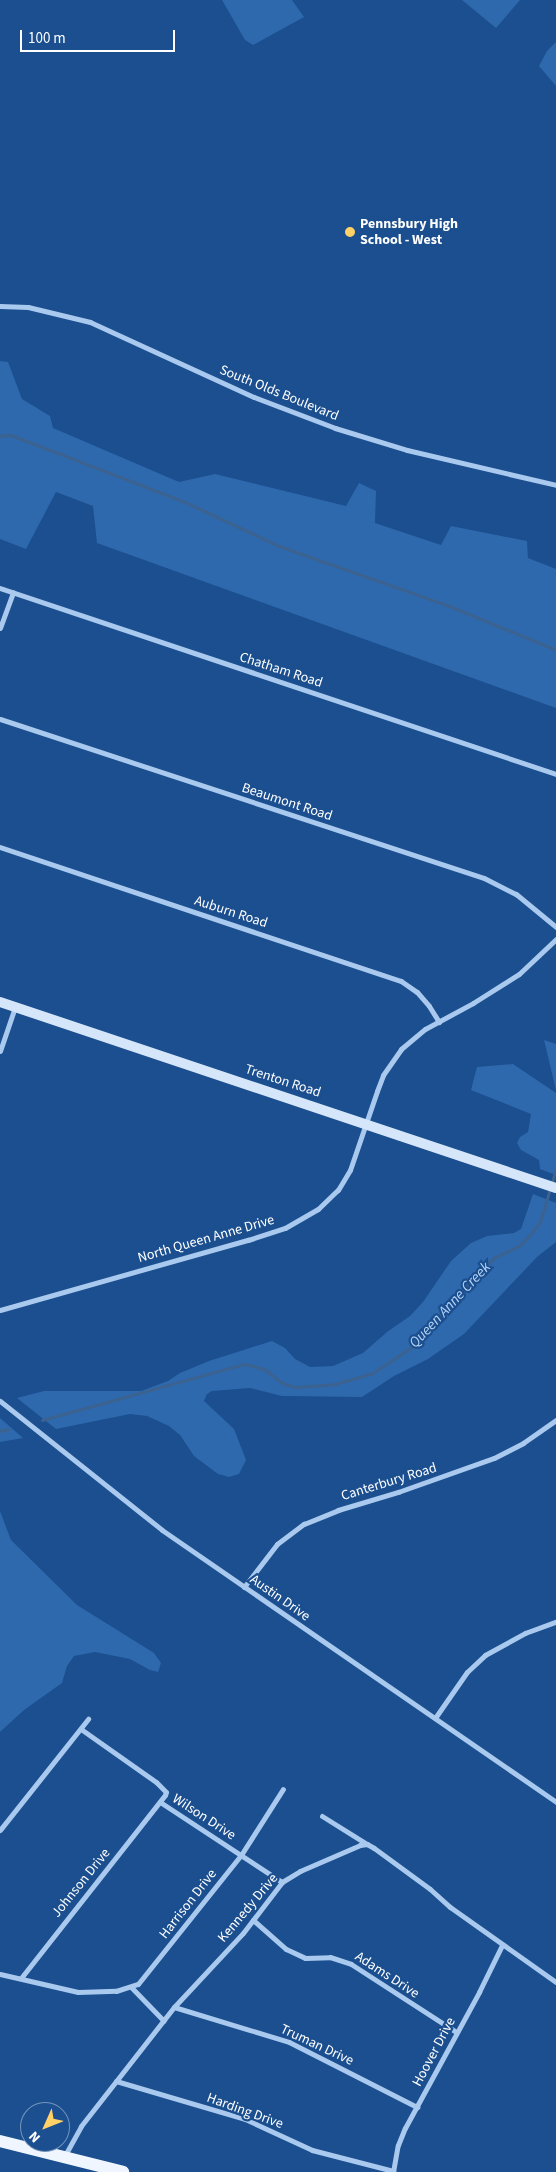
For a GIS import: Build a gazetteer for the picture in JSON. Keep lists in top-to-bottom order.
{
  "streets": {
    "main road": ["Trenton Road"],
    "street": [
      "South Olds Boulevard",
      "Chatham Road",
      "Beaumont Road",
      "Auburn Road",
      "North Queen Anne Drive",
      "Canterbury Road",
      "Austin Drive",
      "Wilson Drive",
      "Johnson Drive",
      "Harrison Drive",
      "Kennedy Drive",
      "Adams Drive",
      "Truman Drive",
      "Hoover Drive",
      "Harding Drive"
    ]
  },
  "crossings": [
    ["Auburn Road", "North Queen Anne Drive"],
    ["Trenton Road", "North Queen Anne Drive"],
    ["Canterbury Road", "Austin Drive"],
    ["Wilson Drive", "Johnson Drive"],
    ["Wilson Drive", "Harrison Drive"],
    ["Wilson Drive", "Kennedy Drive"],
    ["Kennedy Drive", "Adams Drive"],
    ["Kennedy Drive", "Truman Drive"],
    ["Kennedy Drive", "Harding Drive"],
    ["Adams Drive", "Hoover Drive"],
    ["Truman Drive", "Hoover Drive"],
    ["Hoover Drive", "Harding Drive"]
  ],
  "water": ["Queen Anne Creek"],
  "places": ["Pennsbury High School - West"],
  "scale_bar": "100 m",
  "north": "bottom left"
}
